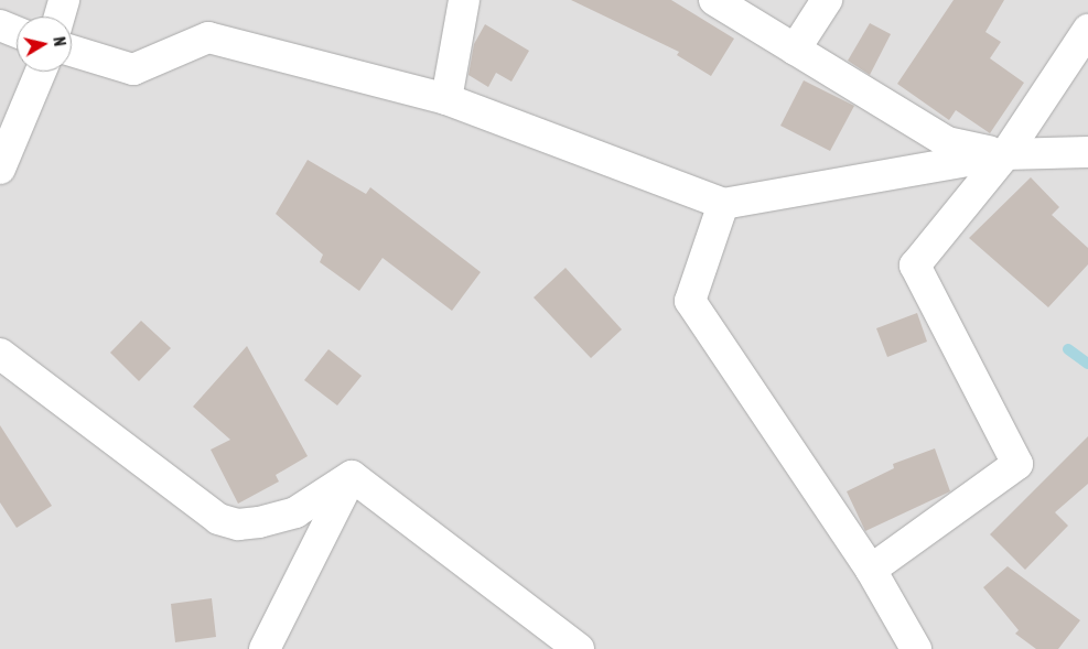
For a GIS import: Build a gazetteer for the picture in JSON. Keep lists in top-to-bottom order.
{
  "north": "right"
}
